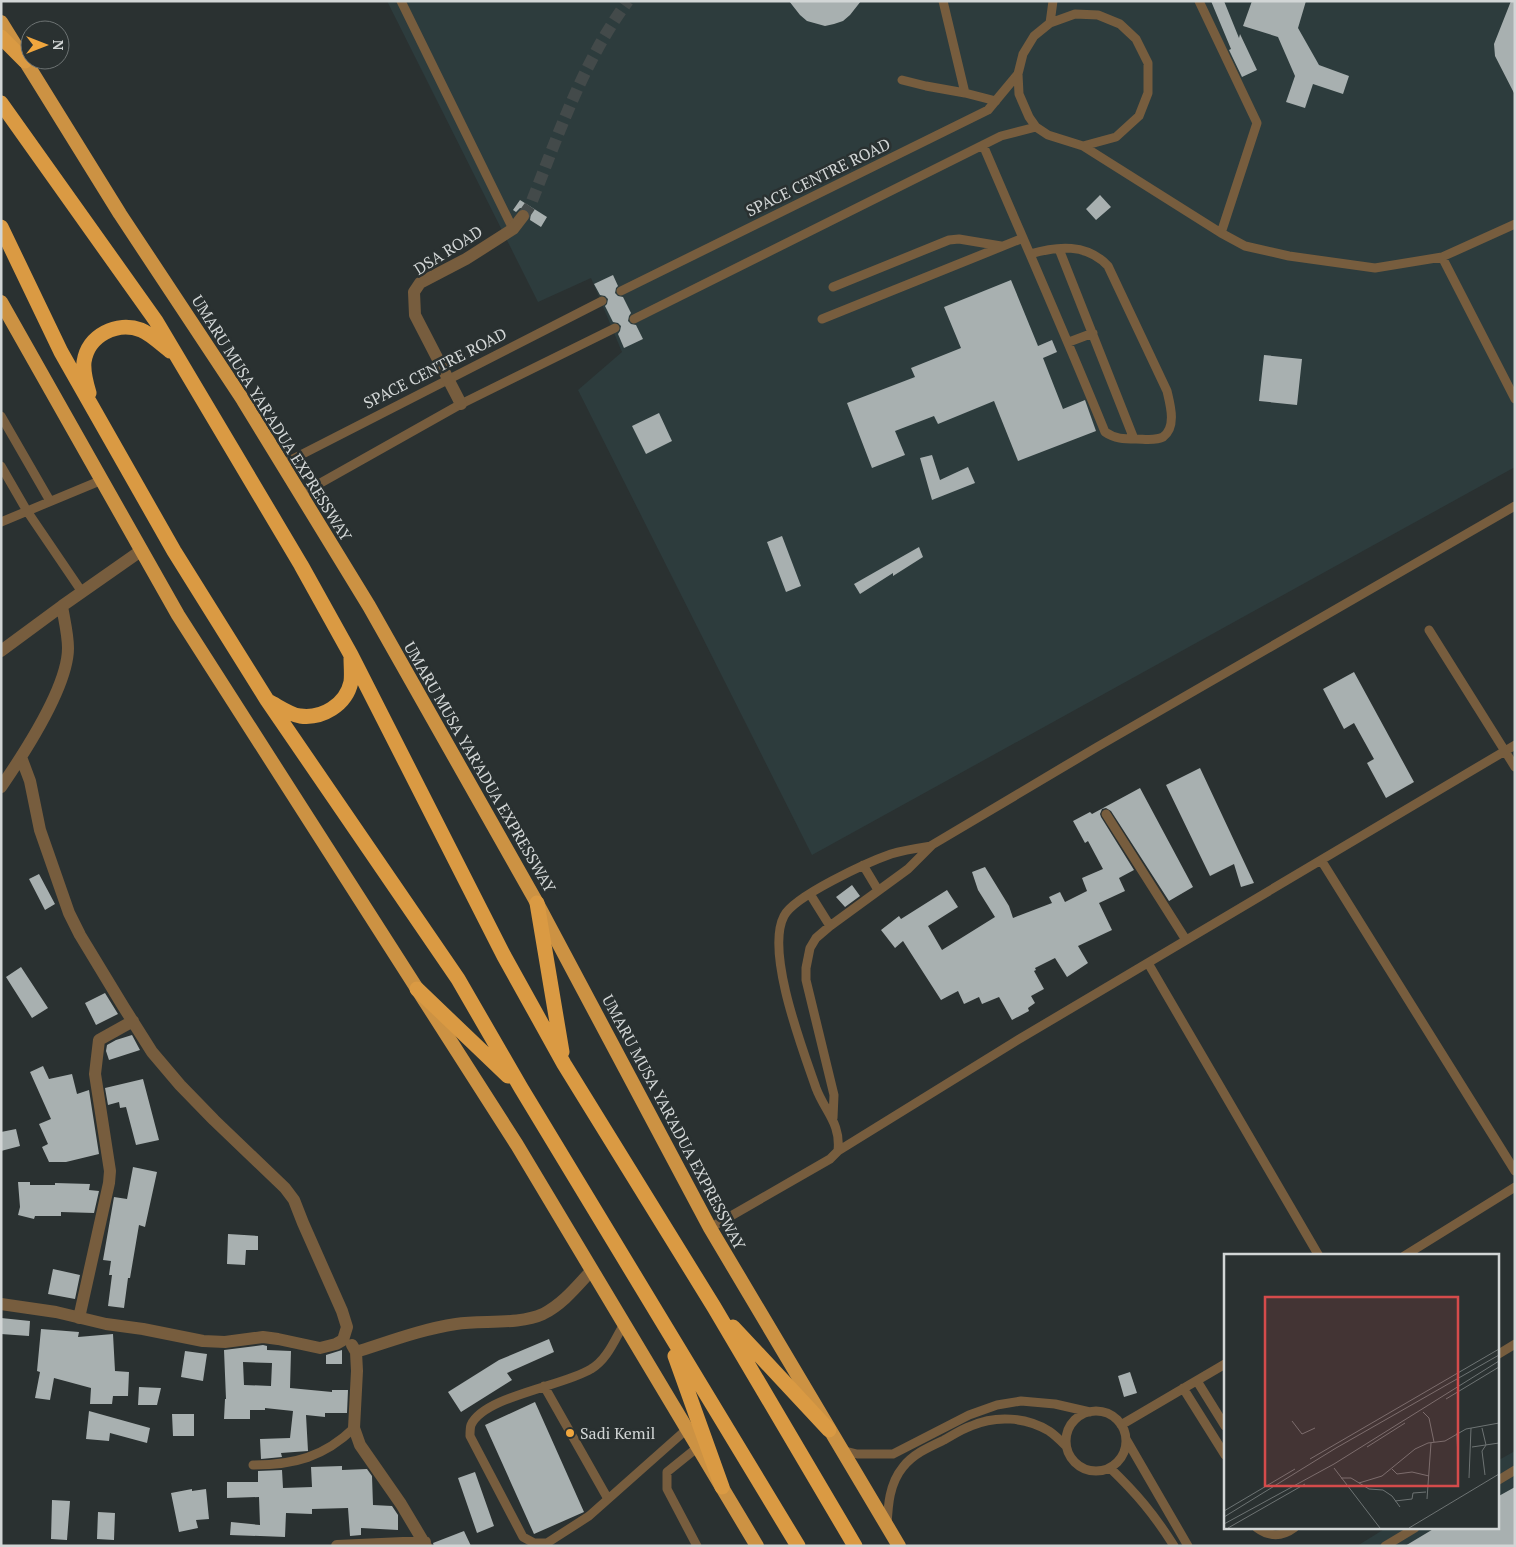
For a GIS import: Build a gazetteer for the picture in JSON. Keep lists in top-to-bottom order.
{
  "streets": {
    "highway": ["UMARU MUSA YAR'ADUA EXPRESSWAY"],
    "street": ["DSA ROAD"],
    "lane": ["SPACE CENTRE ROAD"]
  },
  "crossings": [
    ["SPACE CENTRE ROAD", "DSA ROAD"],
    ["SPACE CENTRE ROAD", "UMARU MUSA YAR'ADUA EXPRESSWAY"]
  ],
  "places": ["Sadi Kemil"],
  "north": "right"
}
